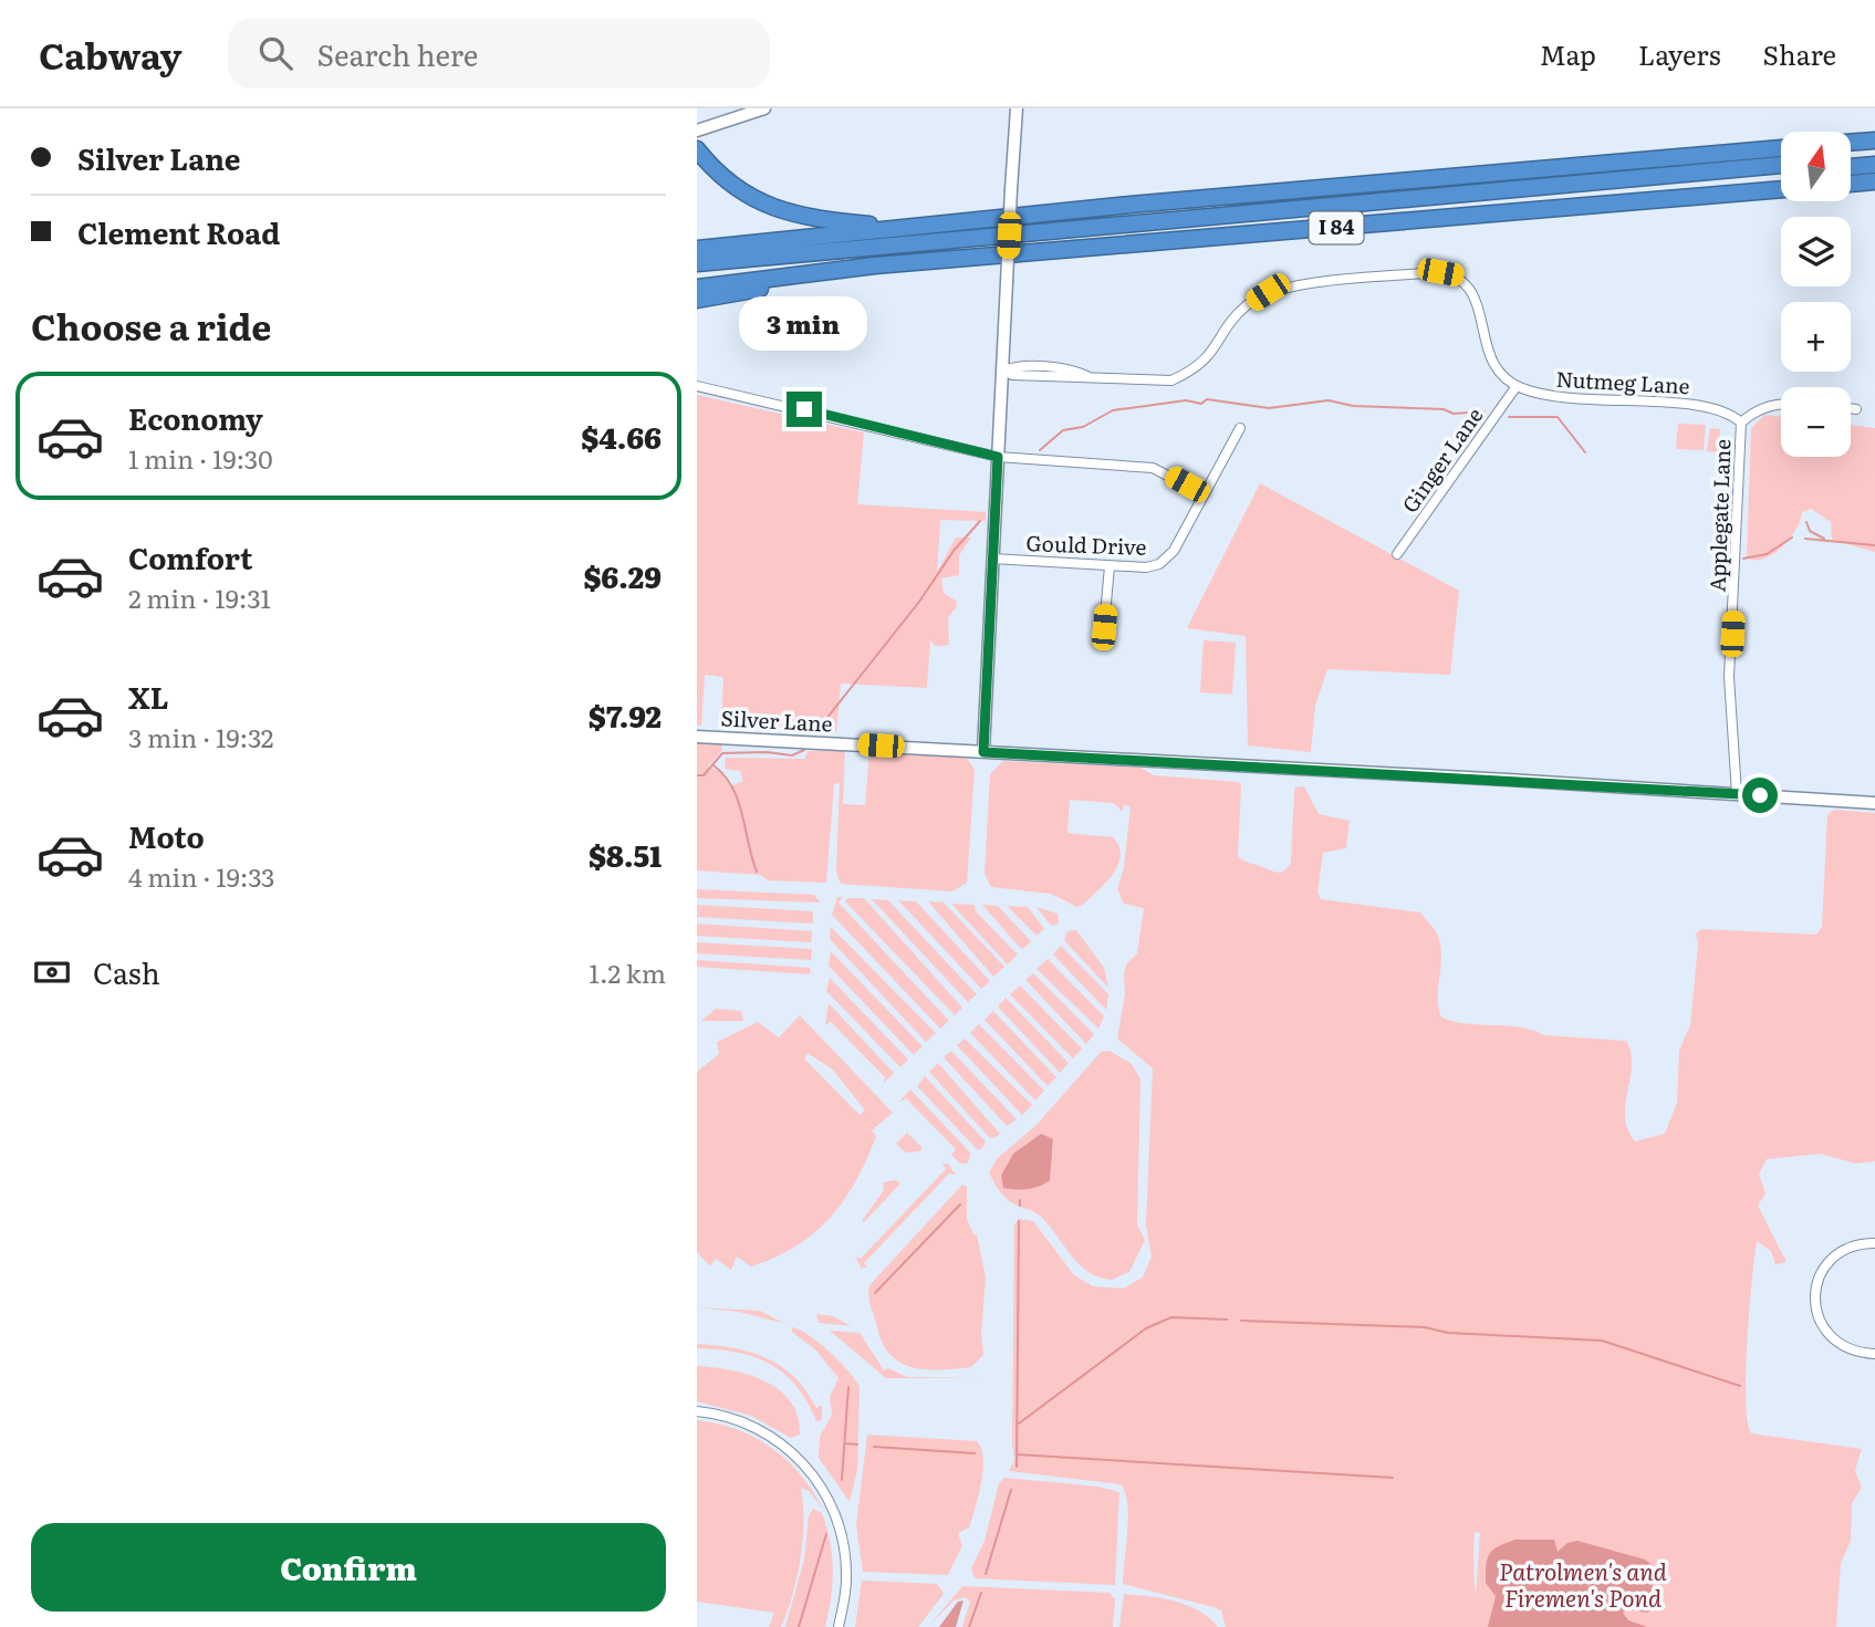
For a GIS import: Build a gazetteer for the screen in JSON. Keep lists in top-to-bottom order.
{
  "streets": {
    "highway": ["I 84"],
    "main road": ["Silver Lane"],
    "street": [
      "Nutmeg Lane",
      "Ginger Lane",
      "Applegate Lane",
      "Gould Drive"
    ]
  },
  "crossings": [
    ["Nutmeg Lane", "Ginger Lane"],
    ["Nutmeg Lane", "Applegate Lane"],
    ["Applegate Lane", "Silver Lane"]
  ],
  "water": ["Patrolmen's and Firemen's Pond"],
  "north": "top",
  "page": {
    "header": "Cabway",
    "search": "Search here",
    "nav": ["Map", "Layers", "Share"],
    "banner": ["Silver Lane", "Clement Road"],
    "map_buttons": ["+", "−"],
    "heading": "Choose a ride",
    "bubble": "3 min",
    "list": [
      {
        "name": "Economy",
        "note": "1 min · 19:30",
        "value": "$4.66"
      },
      {
        "name": "Comfort",
        "note": "2 min · 19:31",
        "value": "$6.29"
      },
      {
        "name": "XL",
        "note": "3 min · 19:32",
        "value": "$7.92"
      },
      {
        "name": "Moto",
        "note": "4 min · 19:33",
        "value": "$8.51"
      }
    ],
    "pay": ["Cash", "1.2 km"],
    "buttons": "Confirm"
  }
}
